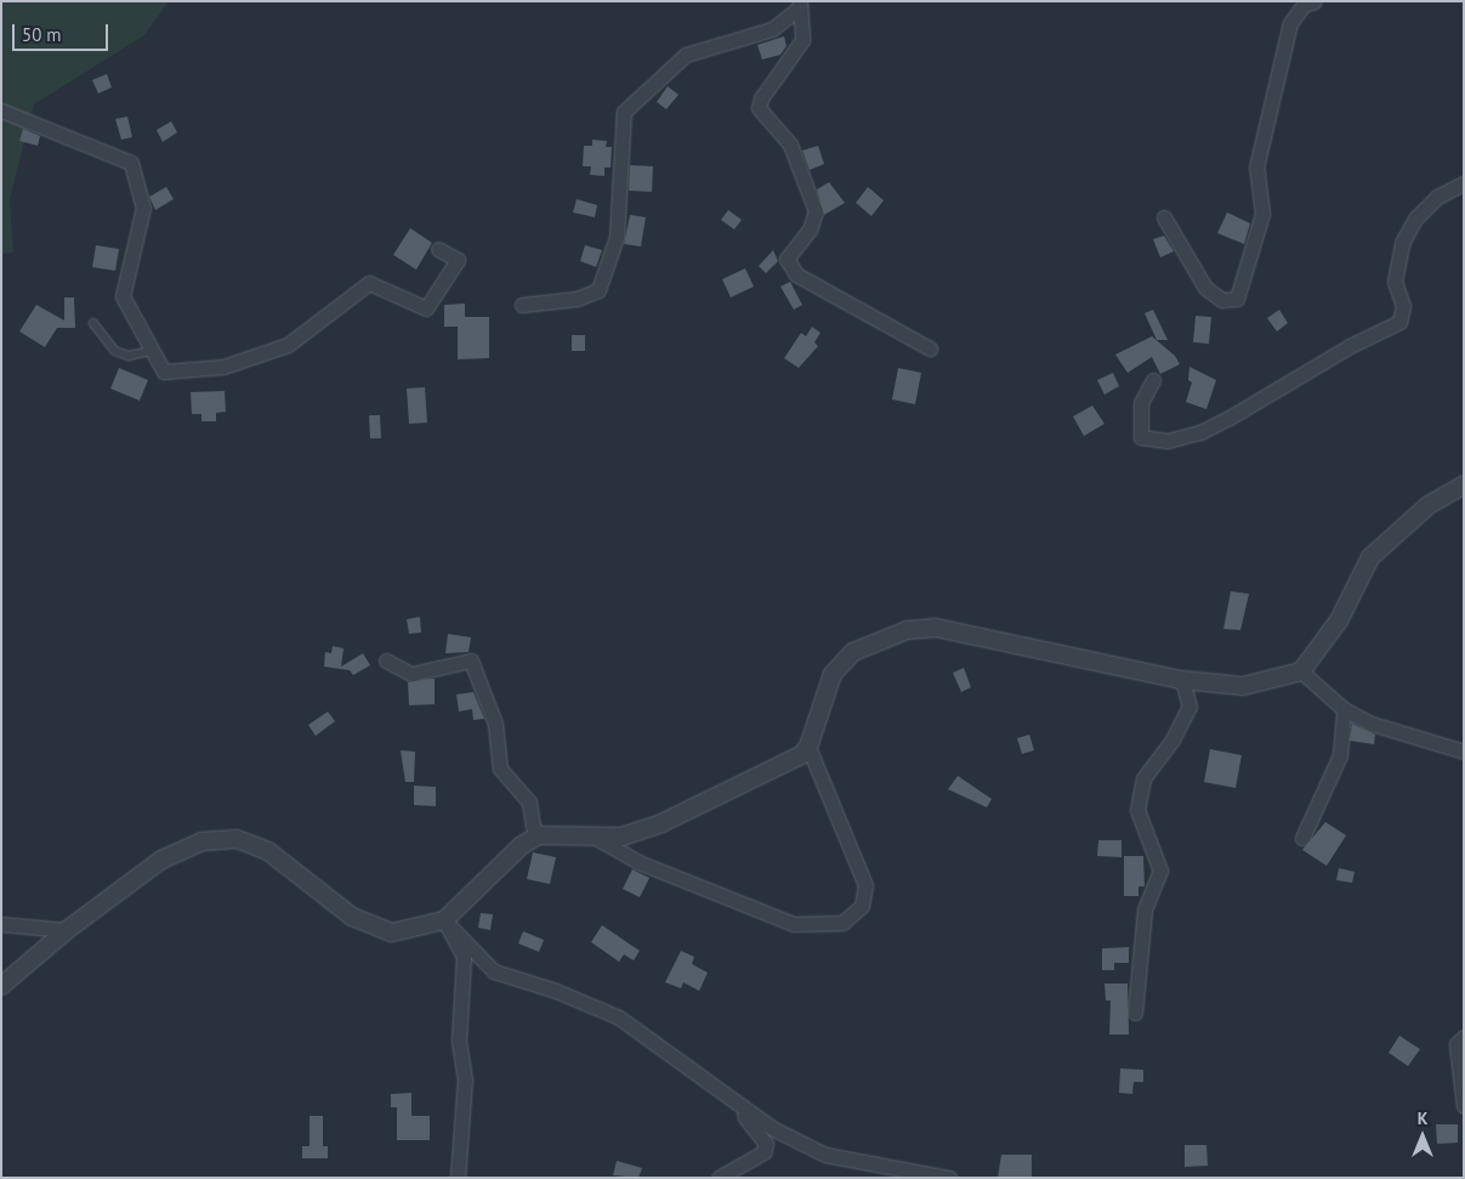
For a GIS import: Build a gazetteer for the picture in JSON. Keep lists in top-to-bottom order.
{
  "scale_bar": "50 m",
  "north": "top"
}
